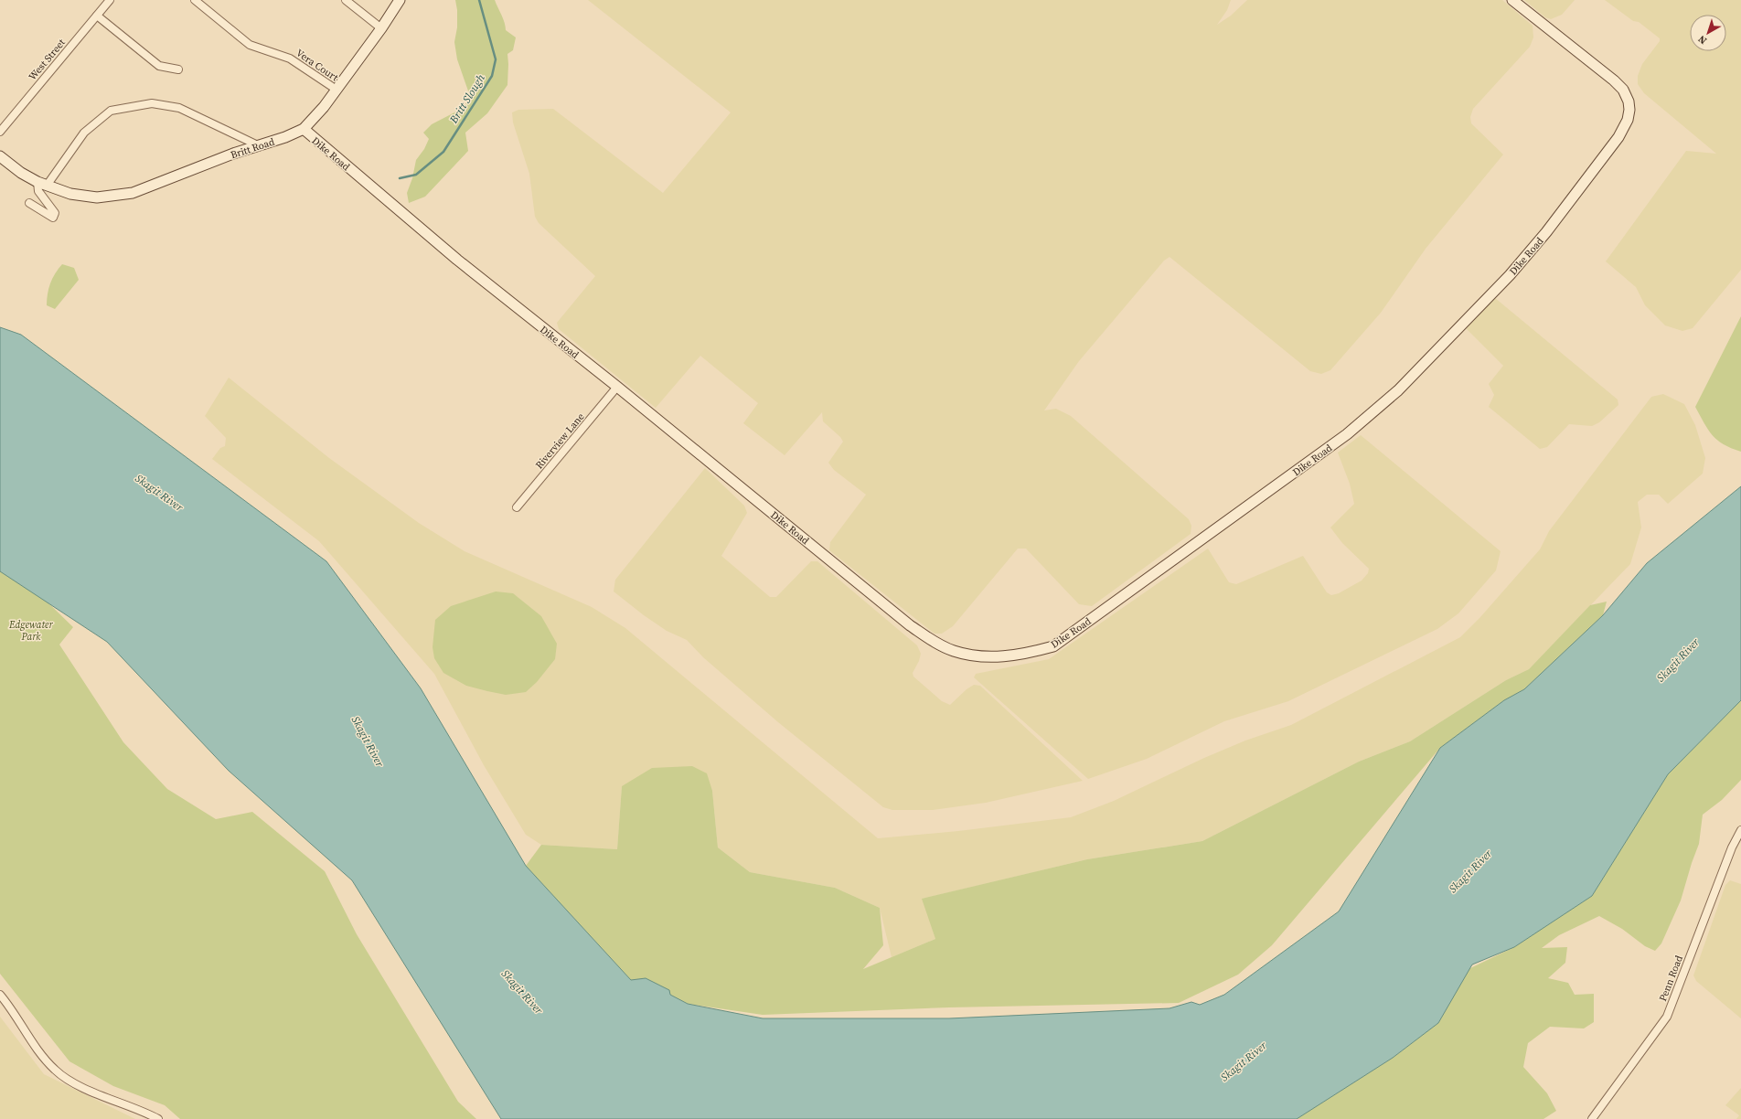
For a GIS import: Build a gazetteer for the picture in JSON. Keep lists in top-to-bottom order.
{
  "streets": {
    "street": [
      "West Street",
      "Vera Court",
      "Britt Road",
      "Dike Road",
      "Riverview Lane",
      "Penn Road"
    ]
  },
  "crossings": [
    ["Vera Court", "Britt Road"],
    ["Britt Road", "Dike Road"],
    ["Dike Road", "Riverview Lane"]
  ],
  "water": ["Britt Slough", "Skagit River"],
  "parks": ["Edgewater Park"],
  "north": "bottom left"
}
